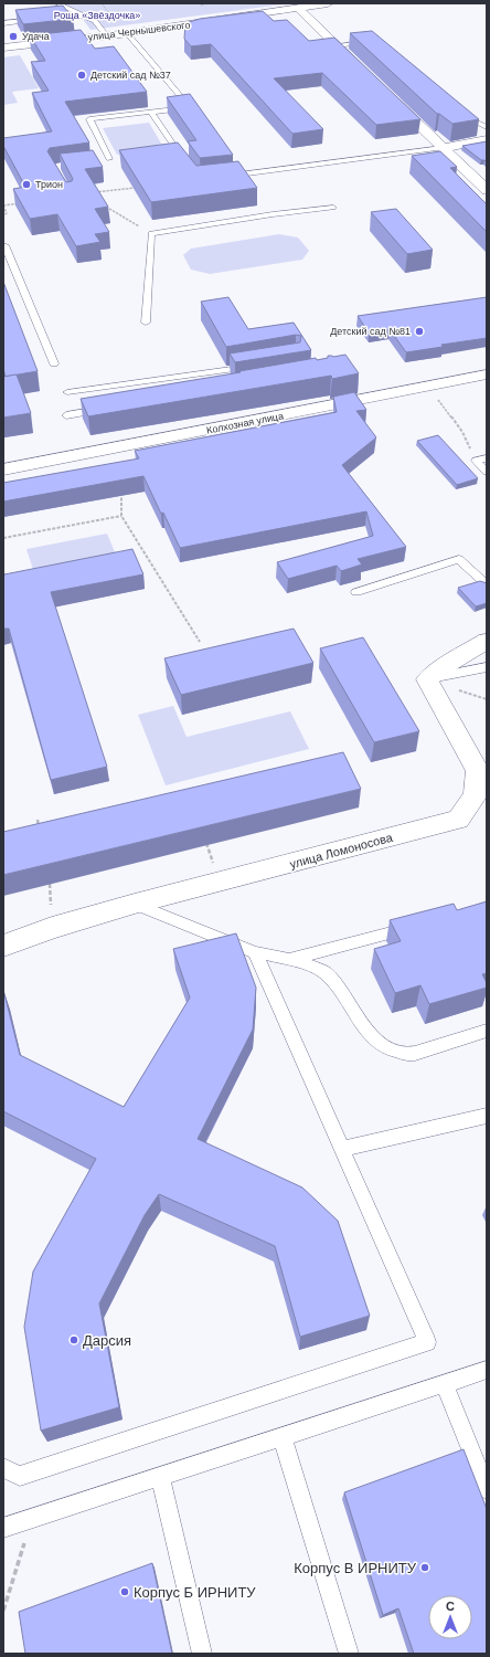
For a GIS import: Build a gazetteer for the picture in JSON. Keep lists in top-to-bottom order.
{
  "streets": {
    "street": ["улица Чернышевского", "Колхозная улица", "улица Ломоносова"]
  },
  "parks": ["Роща «Звёздочка»"],
  "places": [
    "Удача",
    "Детский сад №37",
    "Трион",
    "Детский сад №81",
    "Дарсия",
    "Корпус В ИРНИТУ",
    "Корпус Б ИРНИТУ"
  ],
  "north": "top"
}
